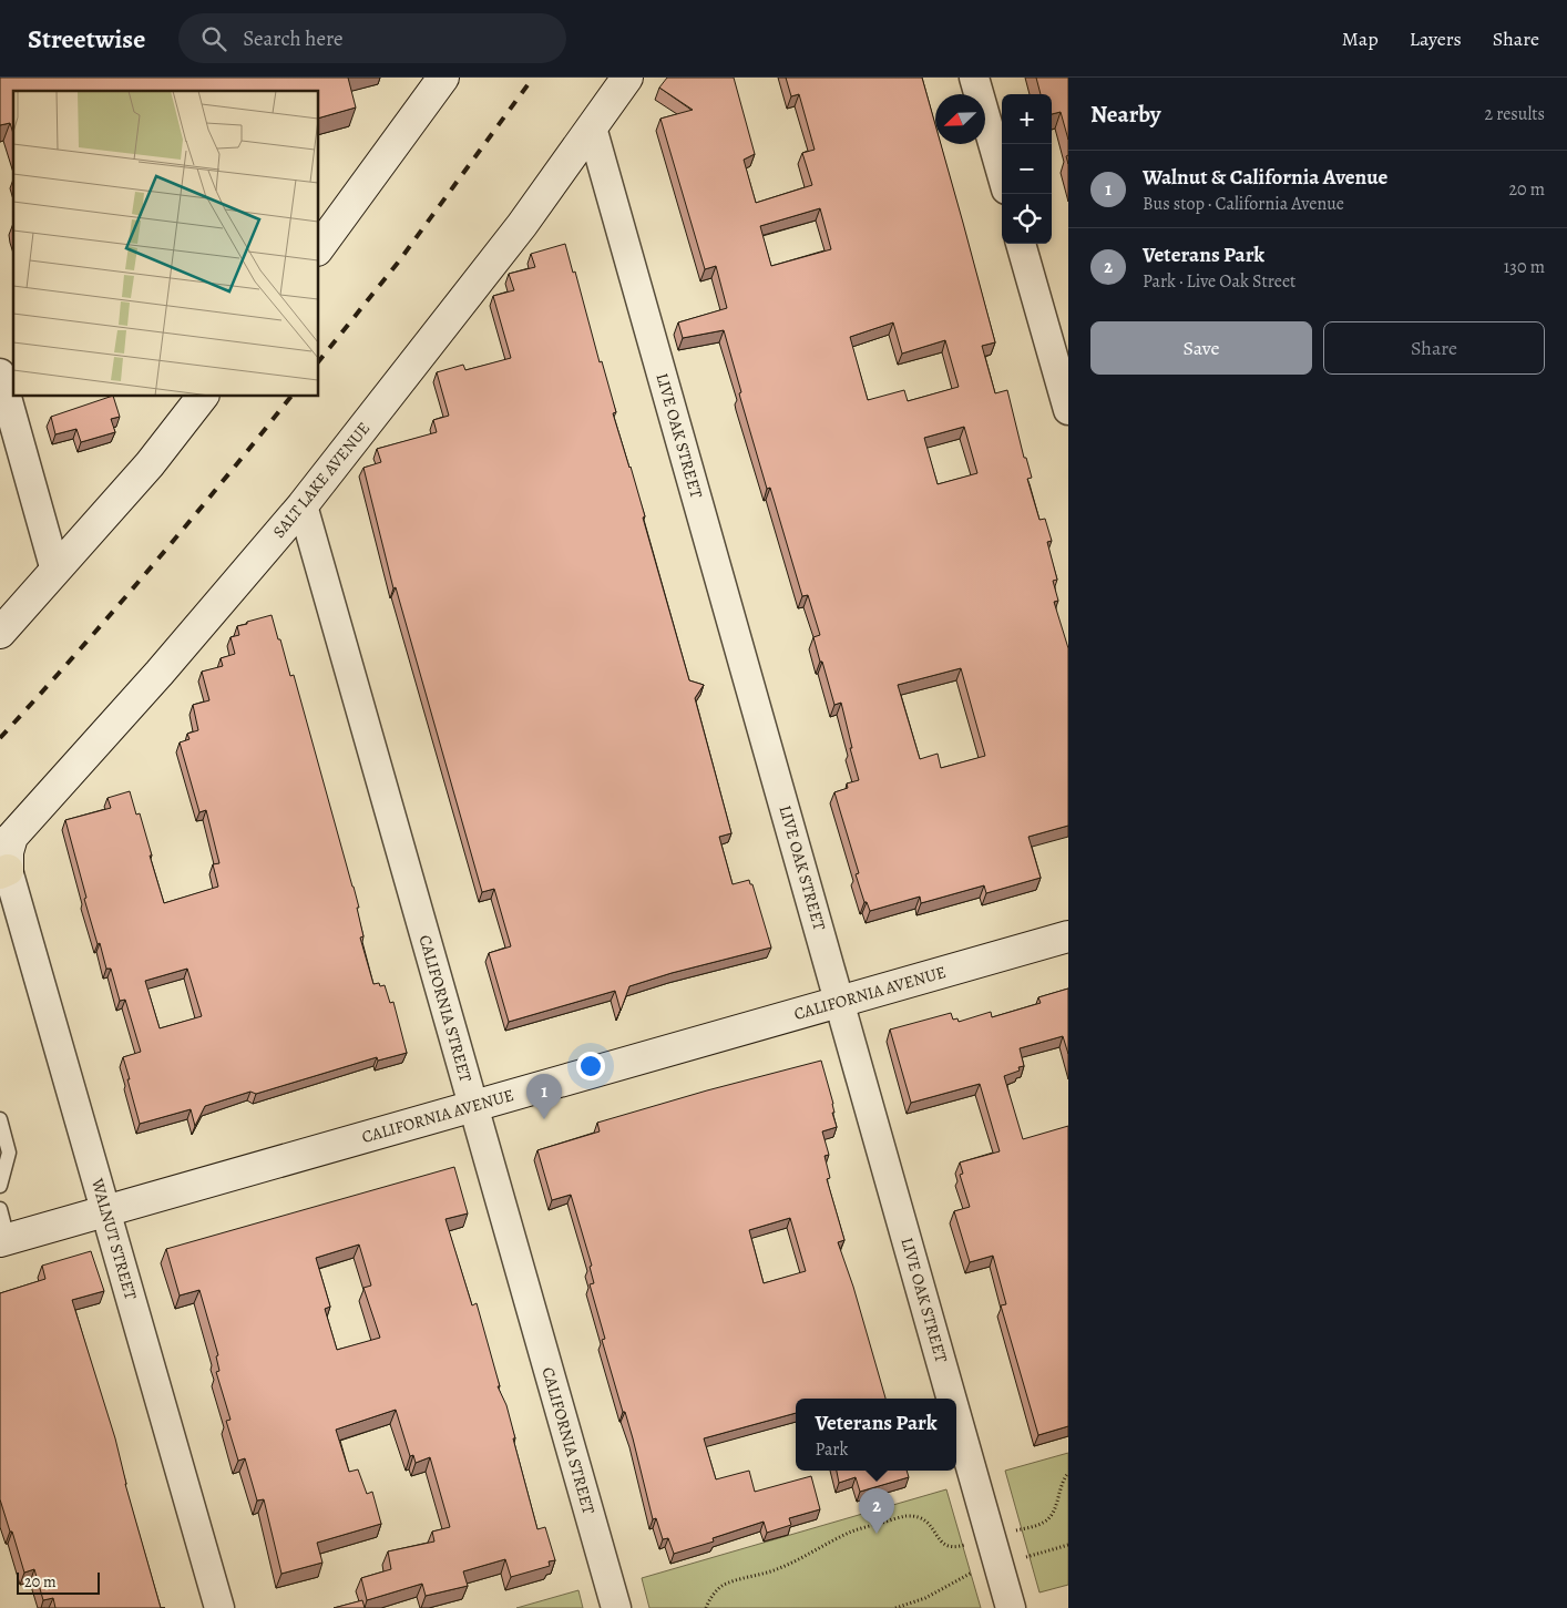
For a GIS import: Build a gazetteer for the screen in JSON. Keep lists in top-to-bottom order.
{
  "streets": {
    "street": [
      "LIVE OAK STREET",
      "SALT LAKE AVENUE",
      "CALIFORNIA AVENUE",
      "CALIFORNIA STREET",
      "WALNUT STREET"
    ]
  },
  "crossings": [
    ["LIVE OAK STREET", "SALT LAKE AVENUE"],
    ["LIVE OAK STREET", "CALIFORNIA AVENUE"],
    ["SALT LAKE AVENUE", "CALIFORNIA STREET"],
    ["SALT LAKE AVENUE", "WALNUT STREET"],
    ["CALIFORNIA AVENUE", "CALIFORNIA STREET"],
    ["CALIFORNIA AVENUE", "WALNUT STREET"]
  ],
  "scale_bar": "20 m",
  "north": "bottom left",
  "page": {
    "header": "Streetwise",
    "search": "Search here",
    "nav": ["Map", "Layers", "Share"],
    "heading": ["Nearby", "2 results"],
    "map_buttons": ["+", "−"],
    "list": [
      {
        "mark": "1",
        "name": "Walnut & California Avenue",
        "note": "Bus stop · California Avenue",
        "value": "20 m"
      },
      {
        "mark": "2",
        "name": "Veterans Park",
        "note": "Park · Live Oak Street",
        "value": "130 m"
      }
    ],
    "buttons": ["Save", "Share"],
    "pins": ["1", "2"],
    "popup": ["Veterans Park", "Park"],
    "scale": "20 m"
  }
}
